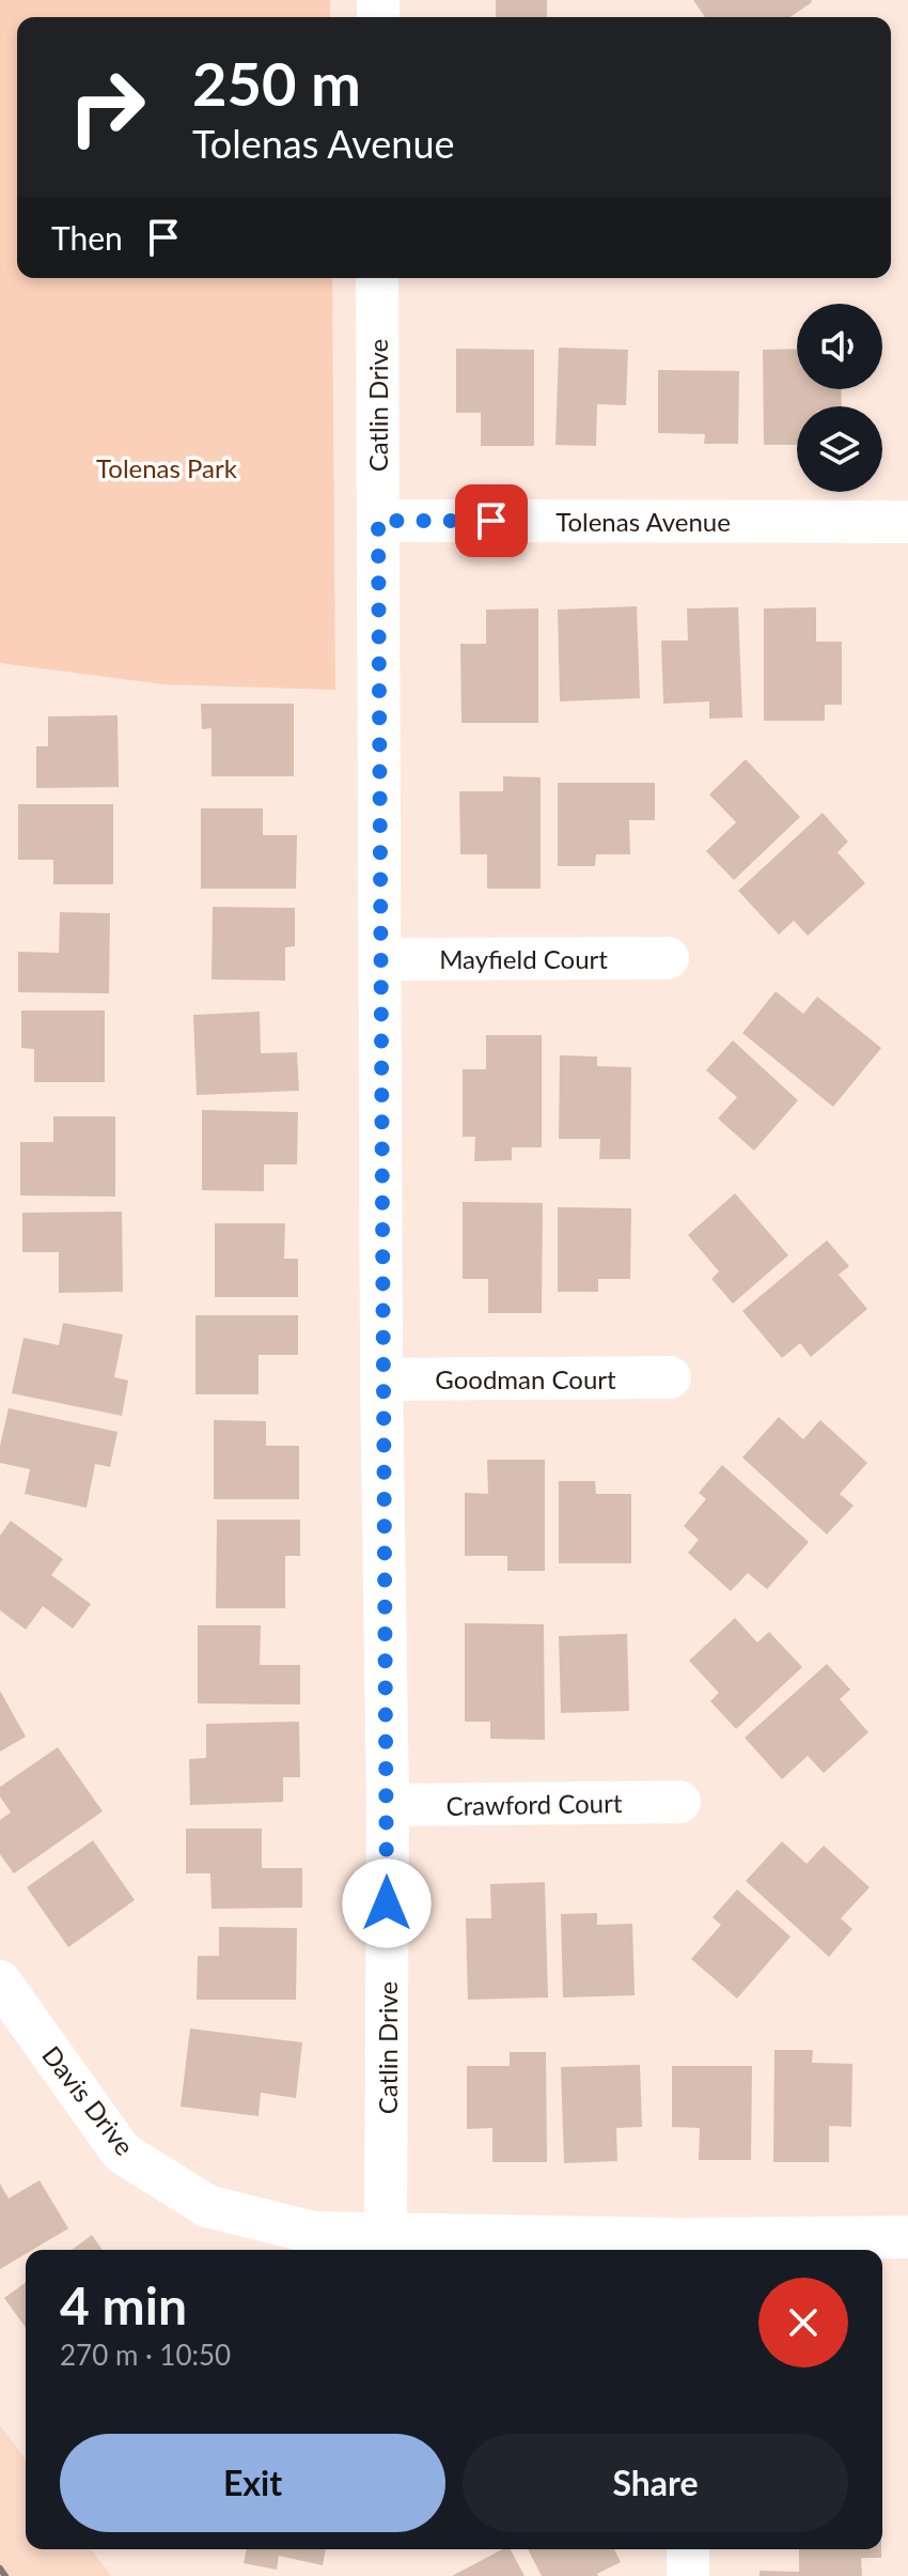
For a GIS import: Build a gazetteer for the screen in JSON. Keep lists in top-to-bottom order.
{
  "streets": {
    "street": [
      "Catlin Drive",
      "Tolenas Avenue",
      "Mayfield Court",
      "Goodman Court",
      "Crawford Court",
      "Davis Drive"
    ]
  },
  "crossings": [
    ["Catlin Drive", "Tolenas Avenue"],
    ["Catlin Drive", "Mayfield Court"],
    ["Catlin Drive", "Goodman Court"],
    ["Catlin Drive", "Crawford Court"],
    ["Catlin Drive", "Davis Drive"]
  ],
  "parks": ["Tolenas Park"],
  "page": {
    "turn": ["250 m", "Tolenas Avenue"],
    "then": "Then",
    "heading": ["4 min", "270 m · 10:50"],
    "buttons": ["Exit", "Share"]
  }
}
